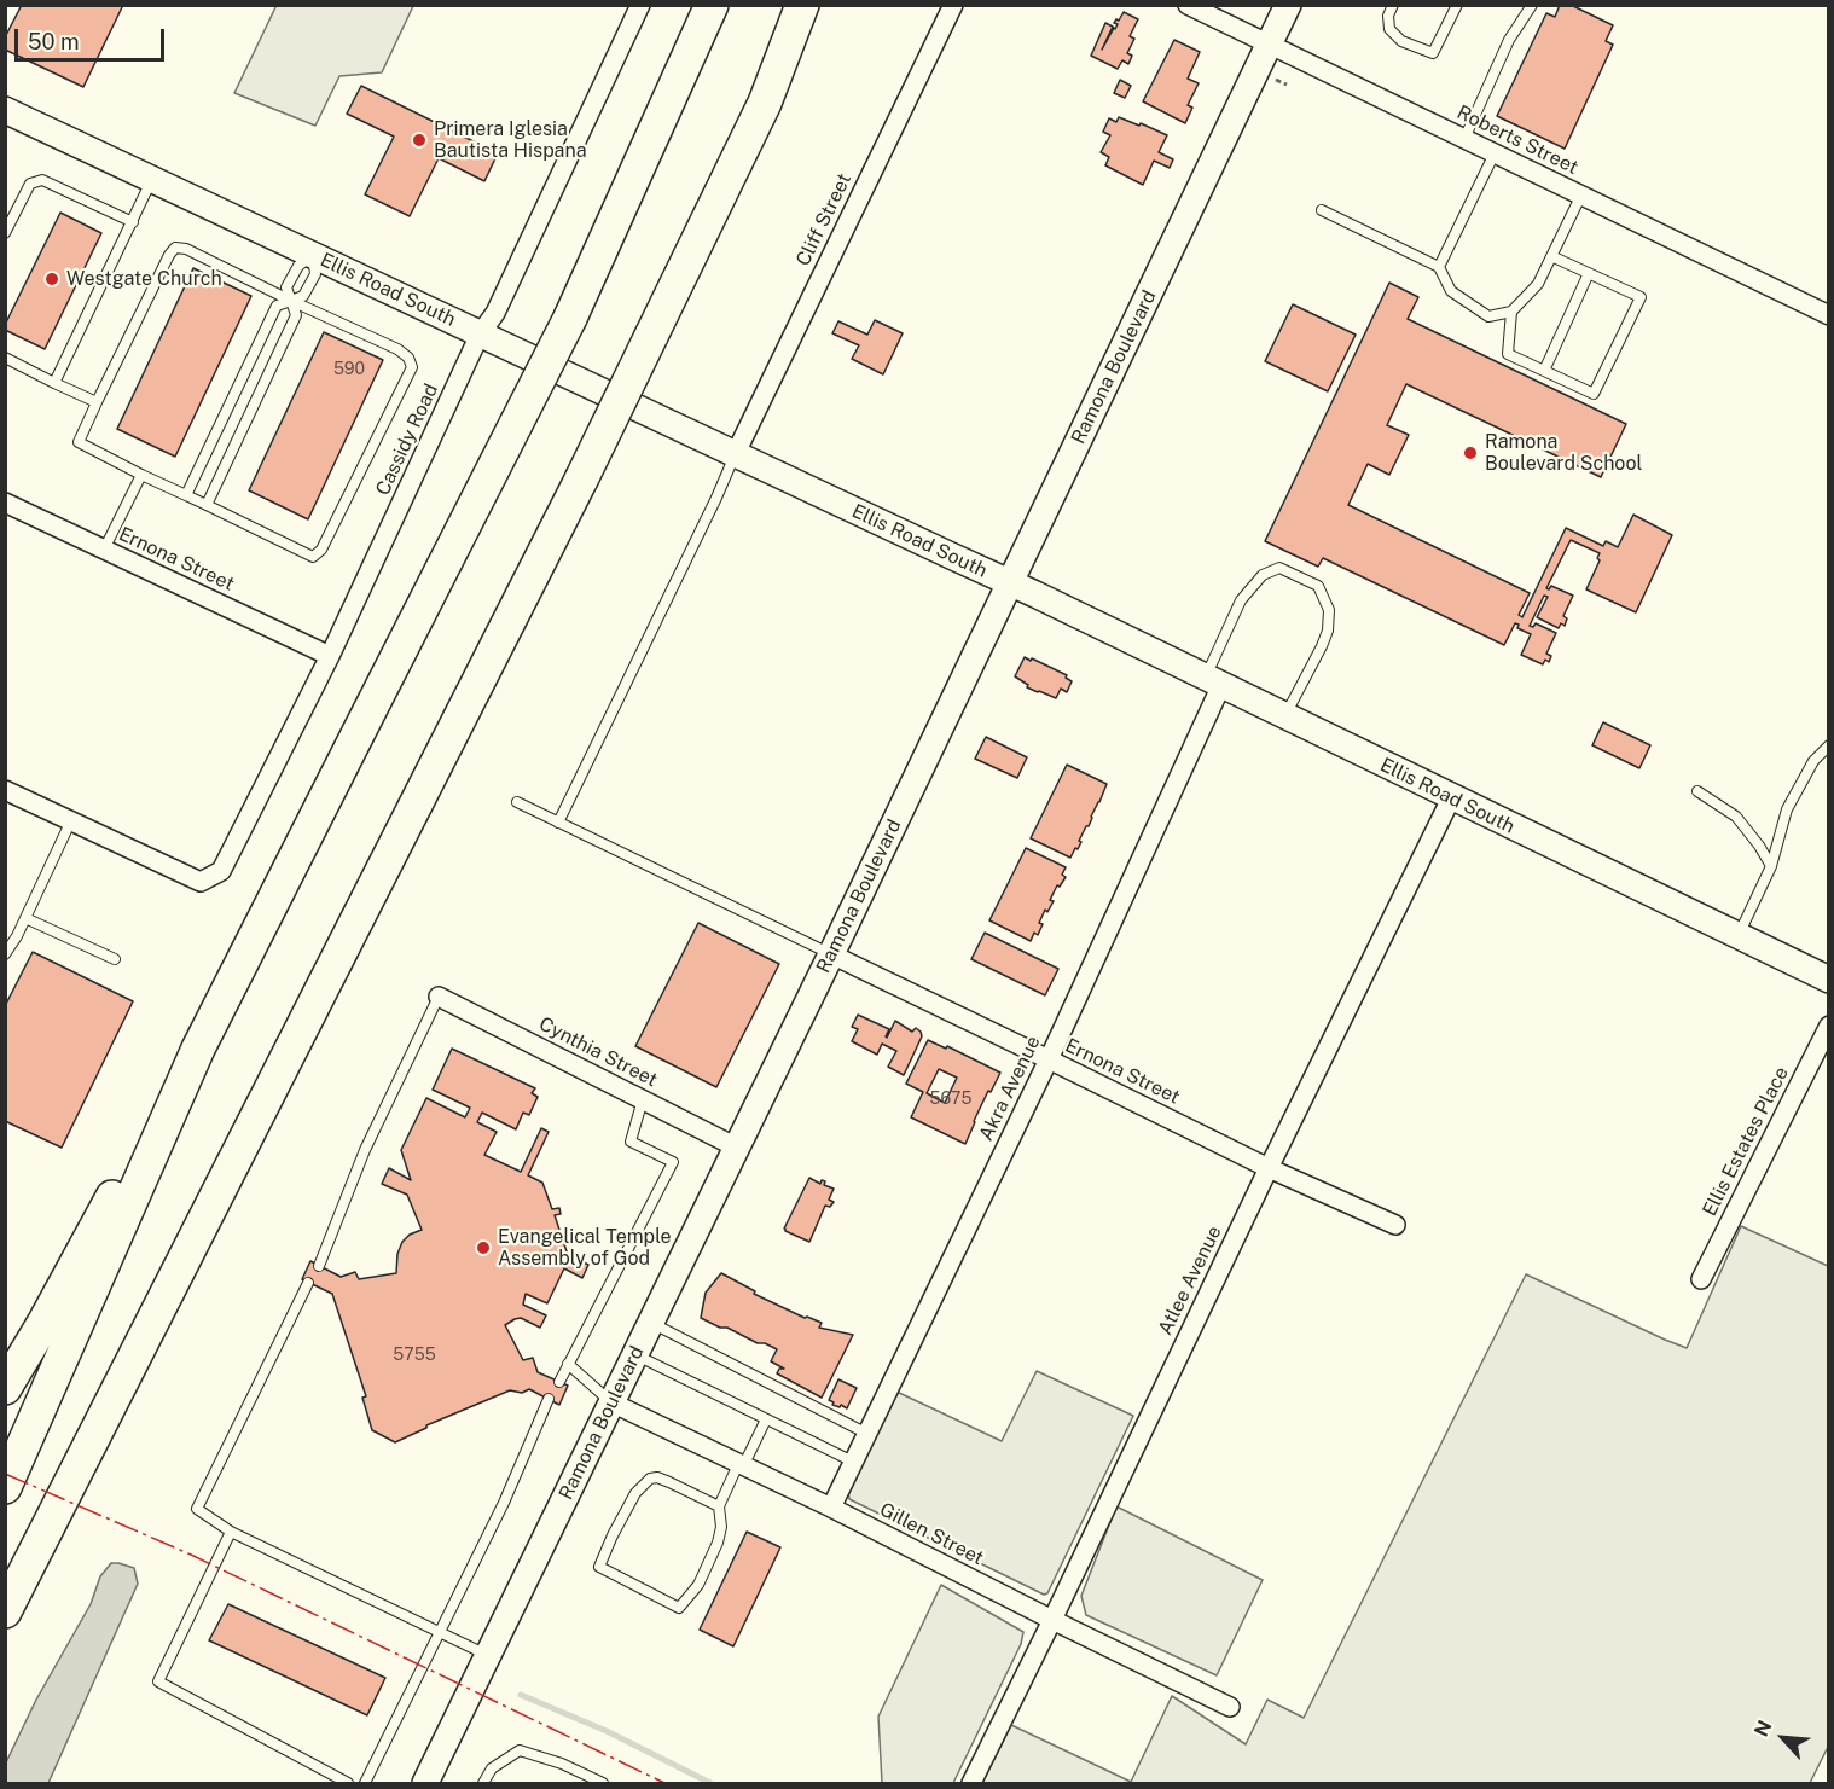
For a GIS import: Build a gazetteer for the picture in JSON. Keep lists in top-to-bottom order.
{
  "streets": {
    "street": [
      "Roberts Street",
      "Cliff Street",
      "Ellis Road South",
      "Ramona Boulevard",
      "Cassidy Road",
      "Ernona Street",
      "Cynthia Street",
      "Akra Avenue",
      "Ellis Estates Place",
      "Atlee Avenue",
      "Gillen Street"
    ]
  },
  "crossings": [
    ["Roberts Street", "Ramona Boulevard"],
    ["Cliff Street", "Ellis Road South"],
    ["Ellis Road South", "Ramona Boulevard"],
    ["Ellis Road South", "Cassidy Road"],
    ["Ellis Road South", "Akra Avenue"],
    ["Ellis Road South", "Atlee Avenue"],
    ["Ramona Boulevard", "Ernona Street"],
    ["Ramona Boulevard", "Cynthia Street"],
    ["Ramona Boulevard", "Gillen Street"],
    ["Cassidy Road", "Ernona Street"],
    ["Ernona Street", "Akra Avenue"],
    ["Ernona Street", "Atlee Avenue"],
    ["Akra Avenue", "Gillen Street"],
    ["Atlee Avenue", "Gillen Street"]
  ],
  "places": [
    "Primera Iglesia Bautista Hispana",
    "Westgate Church",
    "Ramona Boulevard School",
    "Evangelical Temple Assembly of God"
  ],
  "house_numbers": ["590", "5675", "5755"],
  "scale_bar": "50 m",
  "north": "top left"
}
